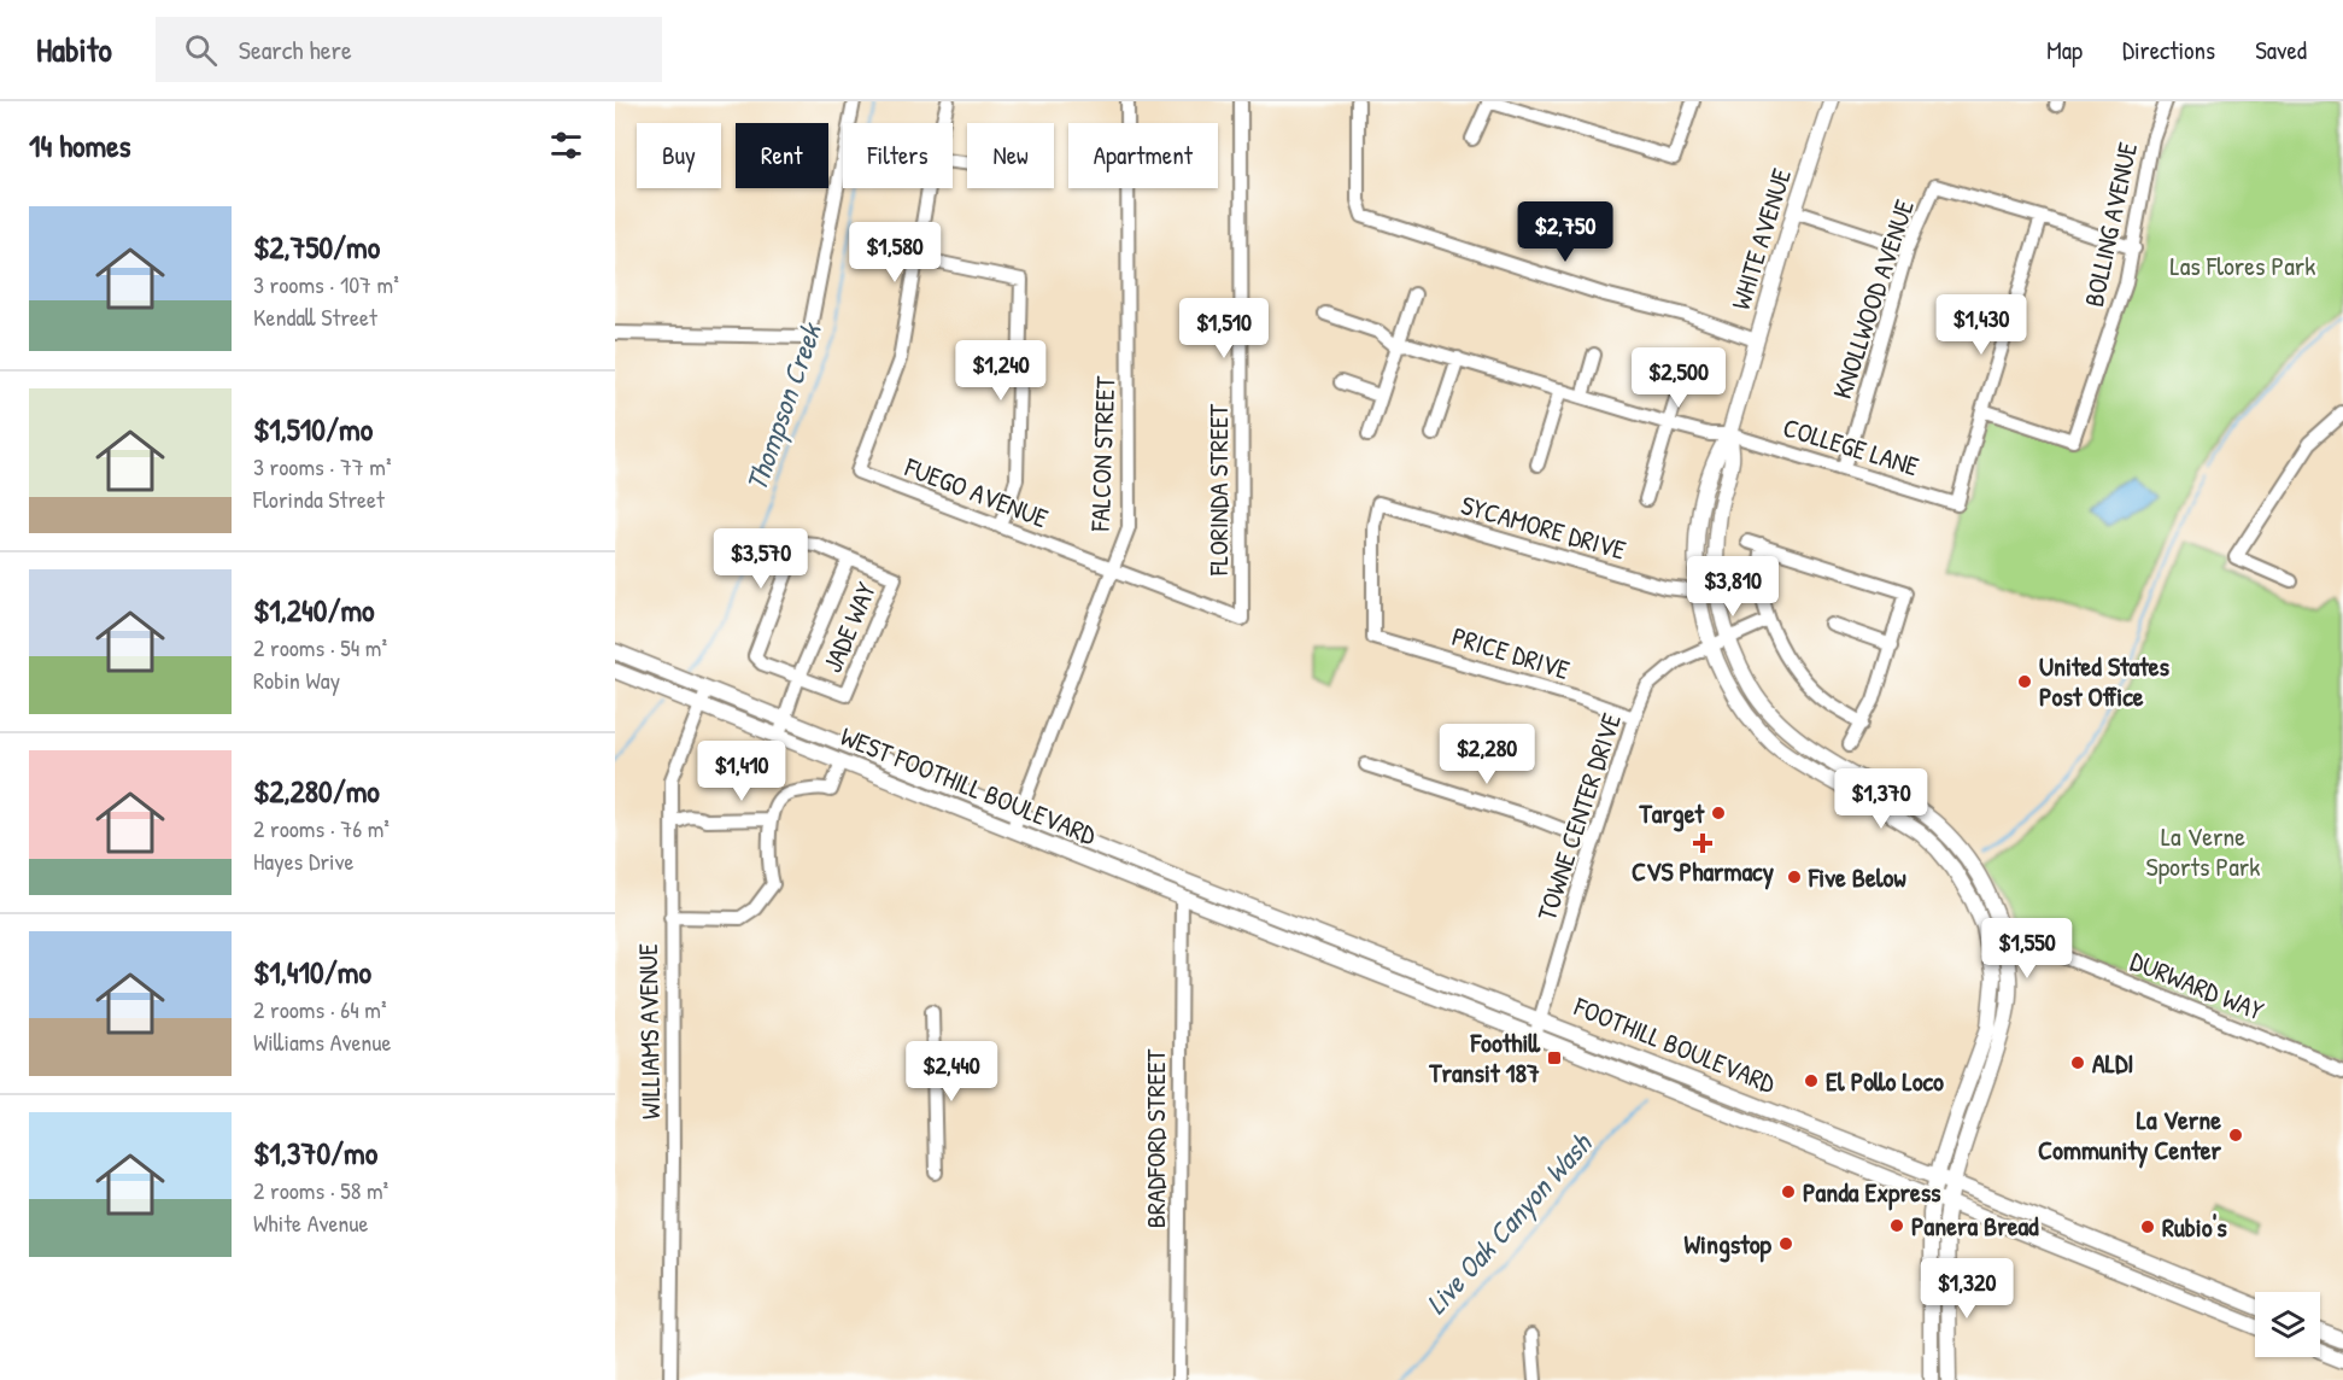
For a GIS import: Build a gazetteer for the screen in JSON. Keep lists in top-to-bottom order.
{
  "streets": {
    "main road": ["WHITE AVENUE", "WEST FOOTHILL BOULEVARD", "FOOTHILL BOULEVARD"],
    "street": [
      "BOLLING AVENUE",
      "KNOLLWOOD AVENUE",
      "COLLEGE LANE",
      "FALCON STREET",
      "FLORINDA STREET",
      "FUEGO AVENUE",
      "SYCAMORE DRIVE",
      "JADE WAY",
      "PRICE DRIVE",
      "TOWNE CENTER DRIVE",
      "DURWARD WAY",
      "WILLIAMS AVENUE",
      "BRADFORD STREET"
    ]
  },
  "crossings": [
    ["BOLLING AVENUE", "COLLEGE LANE"],
    ["WHITE AVENUE", "COLLEGE LANE"],
    ["WHITE AVENUE", "SYCAMORE DRIVE"],
    ["WHITE AVENUE", "TOWNE CENTER DRIVE"],
    ["WHITE AVENUE", "DURWARD WAY"],
    ["WHITE AVENUE", "FOOTHILL BOULEVARD"],
    ["KNOLLWOOD AVENUE", "COLLEGE LANE"],
    ["FALCON STREET", "FUEGO AVENUE"],
    ["FALCON STREET", "WEST FOOTHILL BOULEVARD"],
    ["FLORINDA STREET", "FUEGO AVENUE"],
    ["SYCAMORE DRIVE", "PRICE DRIVE"],
    ["PRICE DRIVE", "TOWNE CENTER DRIVE"],
    ["WEST FOOTHILL BOULEVARD", "WILLIAMS AVENUE"],
    ["WEST FOOTHILL BOULEVARD", "FOOTHILL BOULEVARD"],
    ["WEST FOOTHILL BOULEVARD", "BRADFORD STREET"],
    ["TOWNE CENTER DRIVE", "FOOTHILL BOULEVARD"],
    ["FOOTHILL BOULEVARD", "BRADFORD STREET"]
  ],
  "water": ["Thompson Creek", "Live Oak Canyon Wash"],
  "parks": ["Las Flores Park", "La Verne Sports Park"],
  "places": {
    "other": [
      "United States Post Office",
      "Target",
      "Five Below",
      "ALDI",
      "El Pollo Loco",
      "La Verne Community Center",
      "Panda Express",
      "Panera Bread",
      "Rubio's",
      "Wingstop"
    ],
    "health": ["CVS Pharmacy"],
    "transit": ["Foothill Transit 187"]
  },
  "page": {
    "header": "Habito",
    "search": "Search here",
    "nav": ["Map", "Directions", "Saved"],
    "heading": "14 homes",
    "chip": [
      "Buy",
      "Rent",
      "Filters",
      "New",
      "Apartment"
    ],
    "list": [
      {
        "name": "$2,750/mo",
        "note": "3 rooms · 107 m² · Kendall Street"
      },
      {
        "name": "$1,510/mo",
        "note": "3 rooms · 77 m² · Florinda Street"
      },
      {
        "name": "$1,240/mo",
        "note": "2 rooms · 54 m² · Robin Way"
      },
      {
        "name": "$2,280/mo",
        "note": "2 rooms · 76 m² · Hayes Drive"
      },
      {
        "name": "$1,410/mo",
        "note": "2 rooms · 64 m² · Williams Avenue"
      },
      {
        "name": "$1,370/mo",
        "note": "2 rooms · 58 m² · White Avenue"
      }
    ],
    "price": [
      "$2,750",
      "$1,580",
      "$1,430",
      "$1,510",
      "$1,240",
      "$2,500",
      "$3,570",
      "$3,810",
      "$2,280",
      "$1,410",
      "$1,370",
      "$1,550",
      "$2,440",
      "$1,320"
    ]
  }
}
